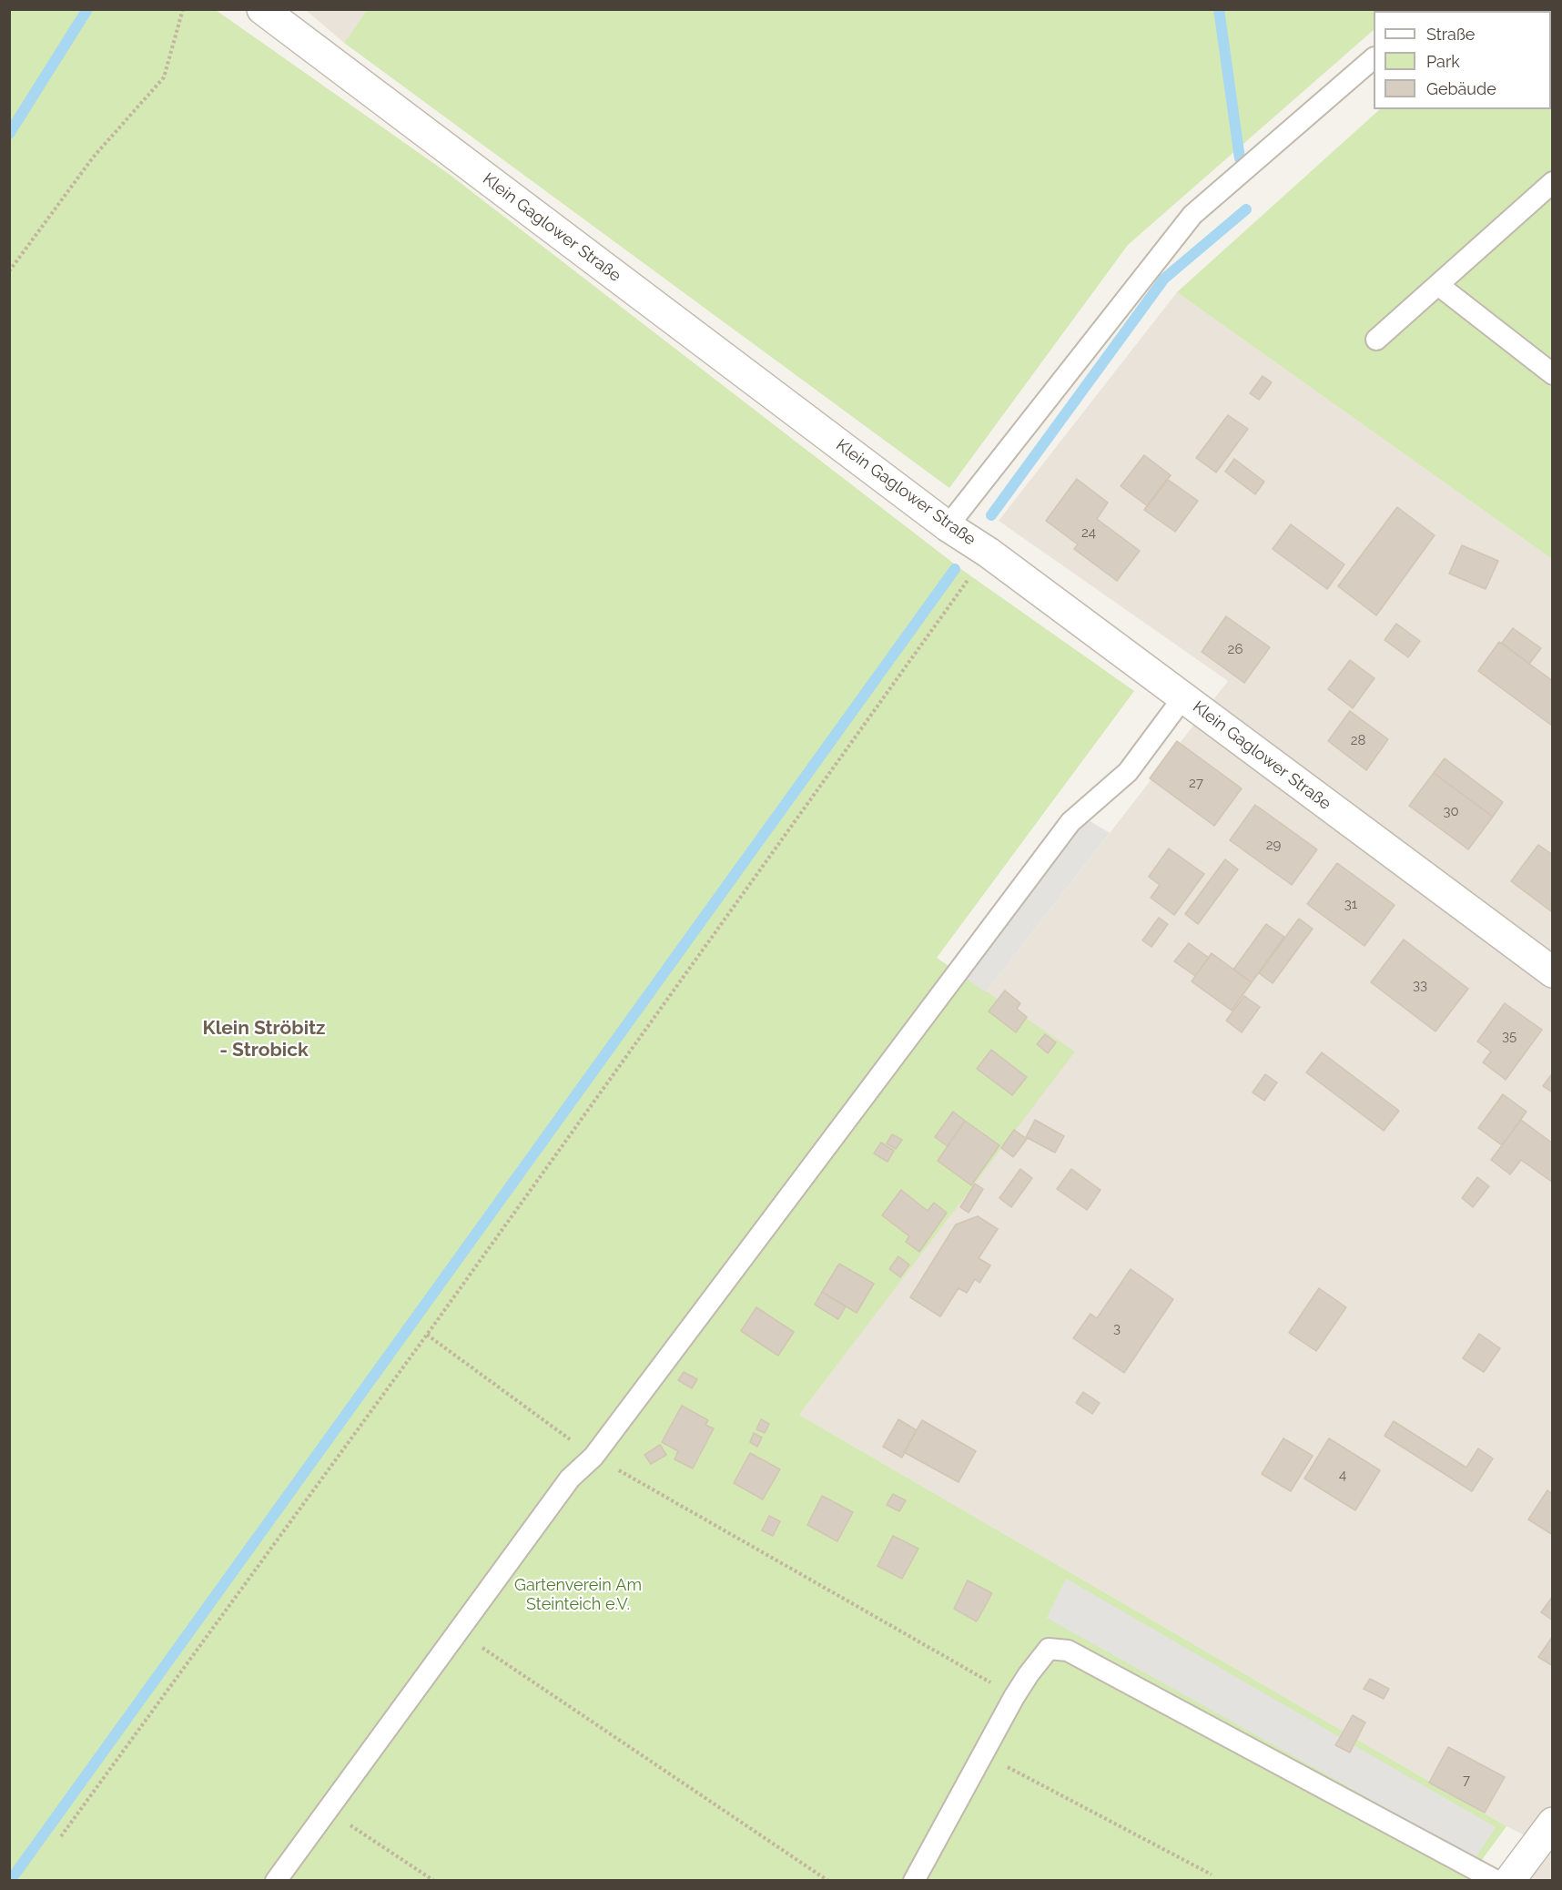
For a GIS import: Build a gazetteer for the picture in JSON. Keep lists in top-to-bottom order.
{
  "streets": {
    "street": ["Klein Gaglower Straße"]
  },
  "districts": ["Klein Ströbitz - Strobick"],
  "parks": ["Gartenverein Am Steinteich e.V."],
  "house_numbers": [
    "24",
    "26",
    "28",
    "27",
    "30",
    "29",
    "31",
    "33",
    "35",
    "3",
    "4",
    "7"
  ],
  "legend": ["Straße", "Park", "Gebäude"]
}
